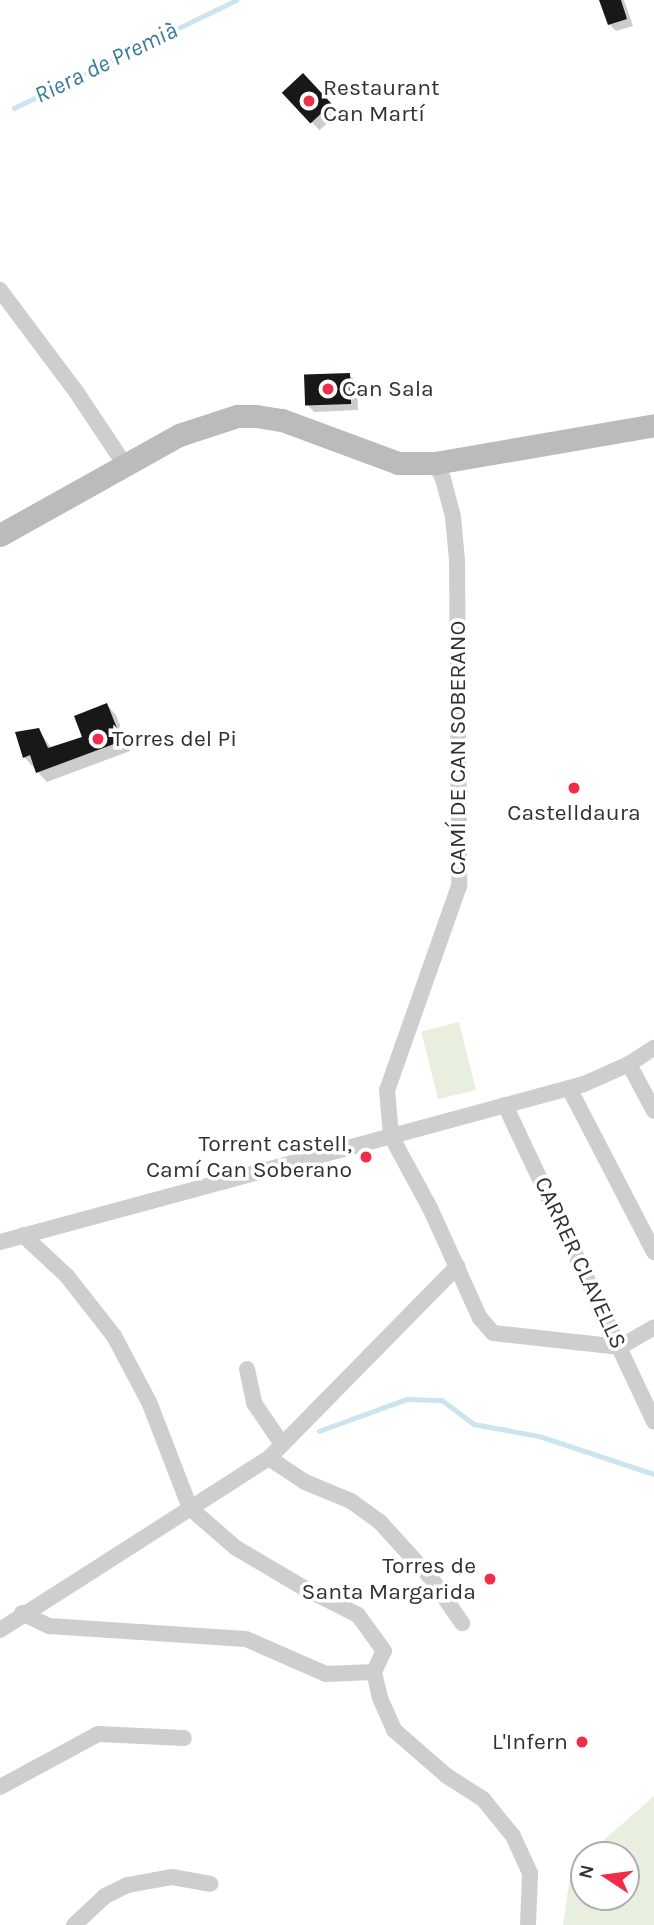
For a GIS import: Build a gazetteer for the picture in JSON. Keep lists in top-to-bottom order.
{
  "streets": {
    "street": ["CAMÍ DE CAN SOBERANO", "CARRER CLAVELLS"]
  },
  "crossings": [
    ["CAMÍ DE CAN SOBERANO", "CARRER CLAVELLS"]
  ],
  "water": ["Riera de Premià"],
  "places": [
    "Restaurant Can Martí",
    "Can Sala",
    "Torres del Pi",
    "Castelldaura",
    "Torrent castell, Camí Can Soberano",
    "Torres de Santa Margarida",
    "L'Infern"
  ],
  "north": "left"
}
